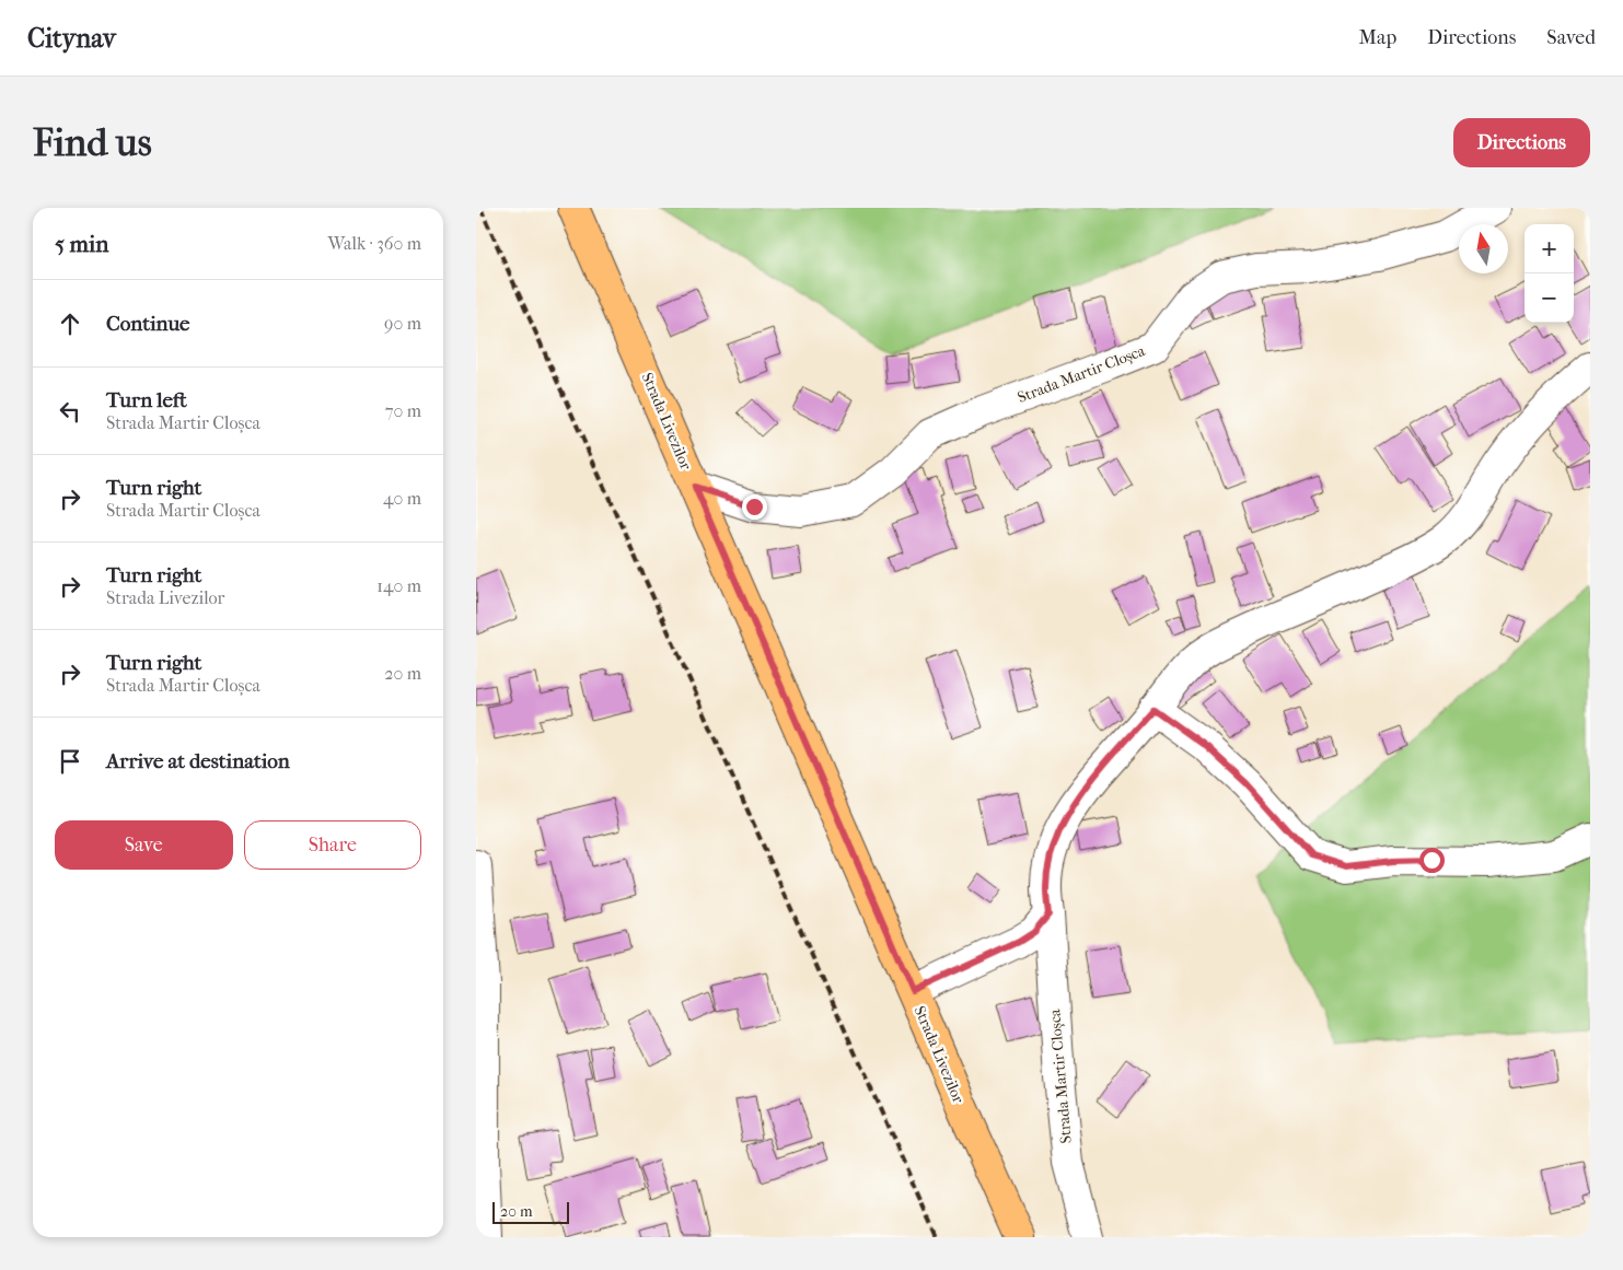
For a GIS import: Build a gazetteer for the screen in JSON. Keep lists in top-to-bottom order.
{
  "streets": {
    "main road": ["Strada Livezilor"],
    "street": ["Strada Martir Cloșca"]
  },
  "crossings": [
    ["Strada Martir Cloșca", "Strada Livezilor"]
  ],
  "scale_bar": "20 m",
  "north": "top",
  "page": {
    "header": "Citynav",
    "nav": ["Map", "Directions", "Saved"],
    "buttons": [
      "Directions",
      ["Save", "Share"]
    ],
    "title": "Find us",
    "heading": ["5 min", "Walk · 360 m"],
    "map_buttons": ["+", "−"],
    "list": [
      ["Continue", "90 m"],
      ["Turn left", "Strada Martir Cloșca", "70 m"],
      ["Turn right", "Strada Martir Cloșca", "40 m"],
      ["Turn right", "Strada Livezilor", "140 m"],
      ["Turn right", "Strada Martir Cloșca", "20 m"],
      "Arrive at destination"
    ],
    "scale": "20 m"
  }
}
